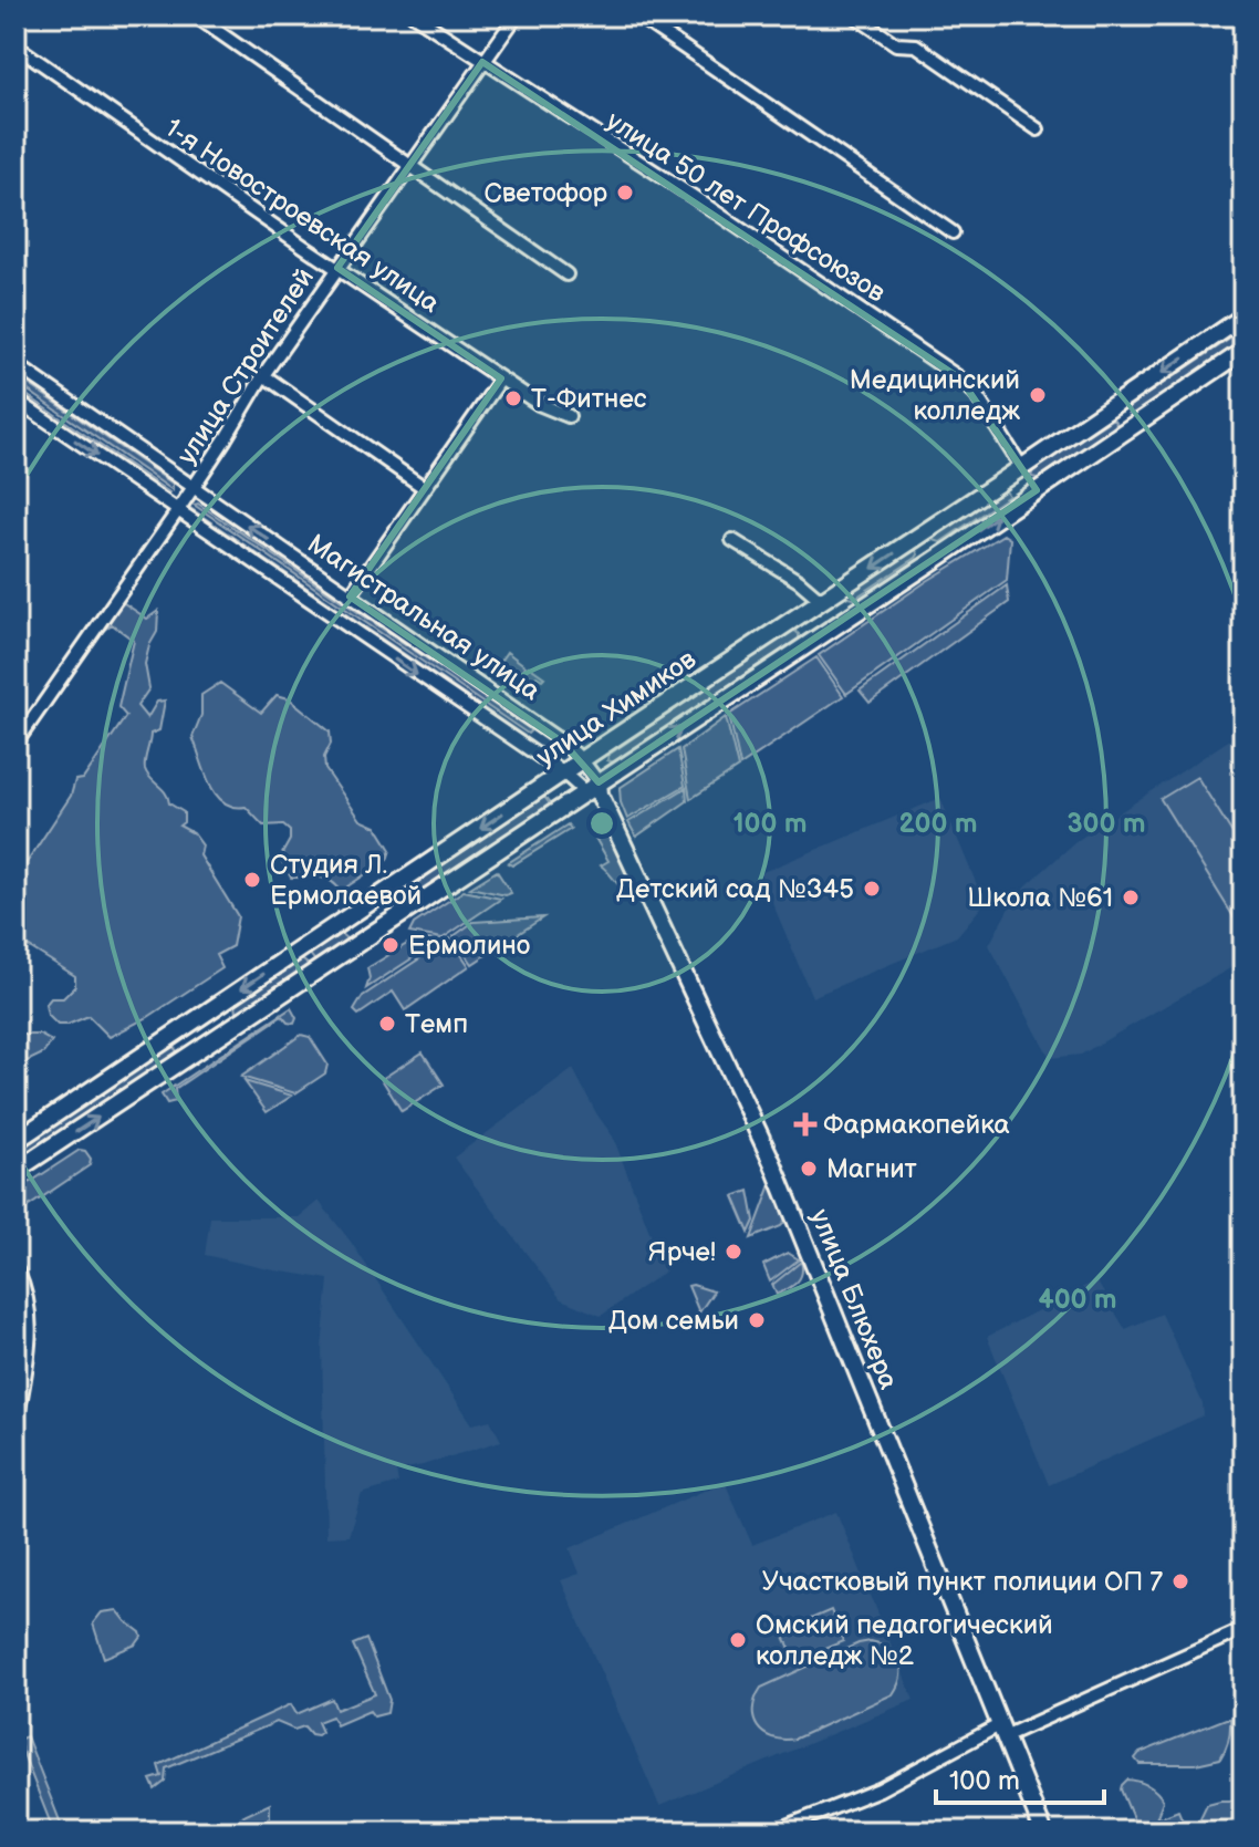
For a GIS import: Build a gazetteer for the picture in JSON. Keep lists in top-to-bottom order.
{
  "streets": {
    "main road": ["улица Химиков", "улица Блюхера"],
    "street": [
      "улица 50 лет Профсоюзов",
      "1-я Новостроевская улица",
      "улица Строителей",
      "Магистральная улица"
    ]
  },
  "crossings": [
    ["улица 50 лет Профсоюзов", "улица Строителей"],
    ["улица 50 лет Профсоюзов", "улица Химиков"],
    ["1-я Новостроевская улица", "улица Строителей"],
    ["улица Строителей", "Магистральная улица"],
    ["Магистральная улица", "улица Химиков"],
    ["Магистральная улица", "улица Блюхера"],
    ["улица Химиков", "улица Блюхера"]
  ],
  "places": {
    "other": [
      "Светофор",
      "Медицинский колледж",
      "Т-Фитнес",
      "Студия Л. Ермолаевой",
      "Детский сад №345",
      "Школа №61",
      "Ермолино",
      "Темп",
      "Магнит",
      "Ярче!",
      "Дом семьи",
      "Участковый пункт полиции ОП 7",
      "Омский педагогический колледж №2"
    ],
    "health": ["Фармакопейка"]
  },
  "scale_bar": "100 m",
  "rings": [
    "100 m",
    "200 m",
    "300 m",
    "400 m"
  ]
}
